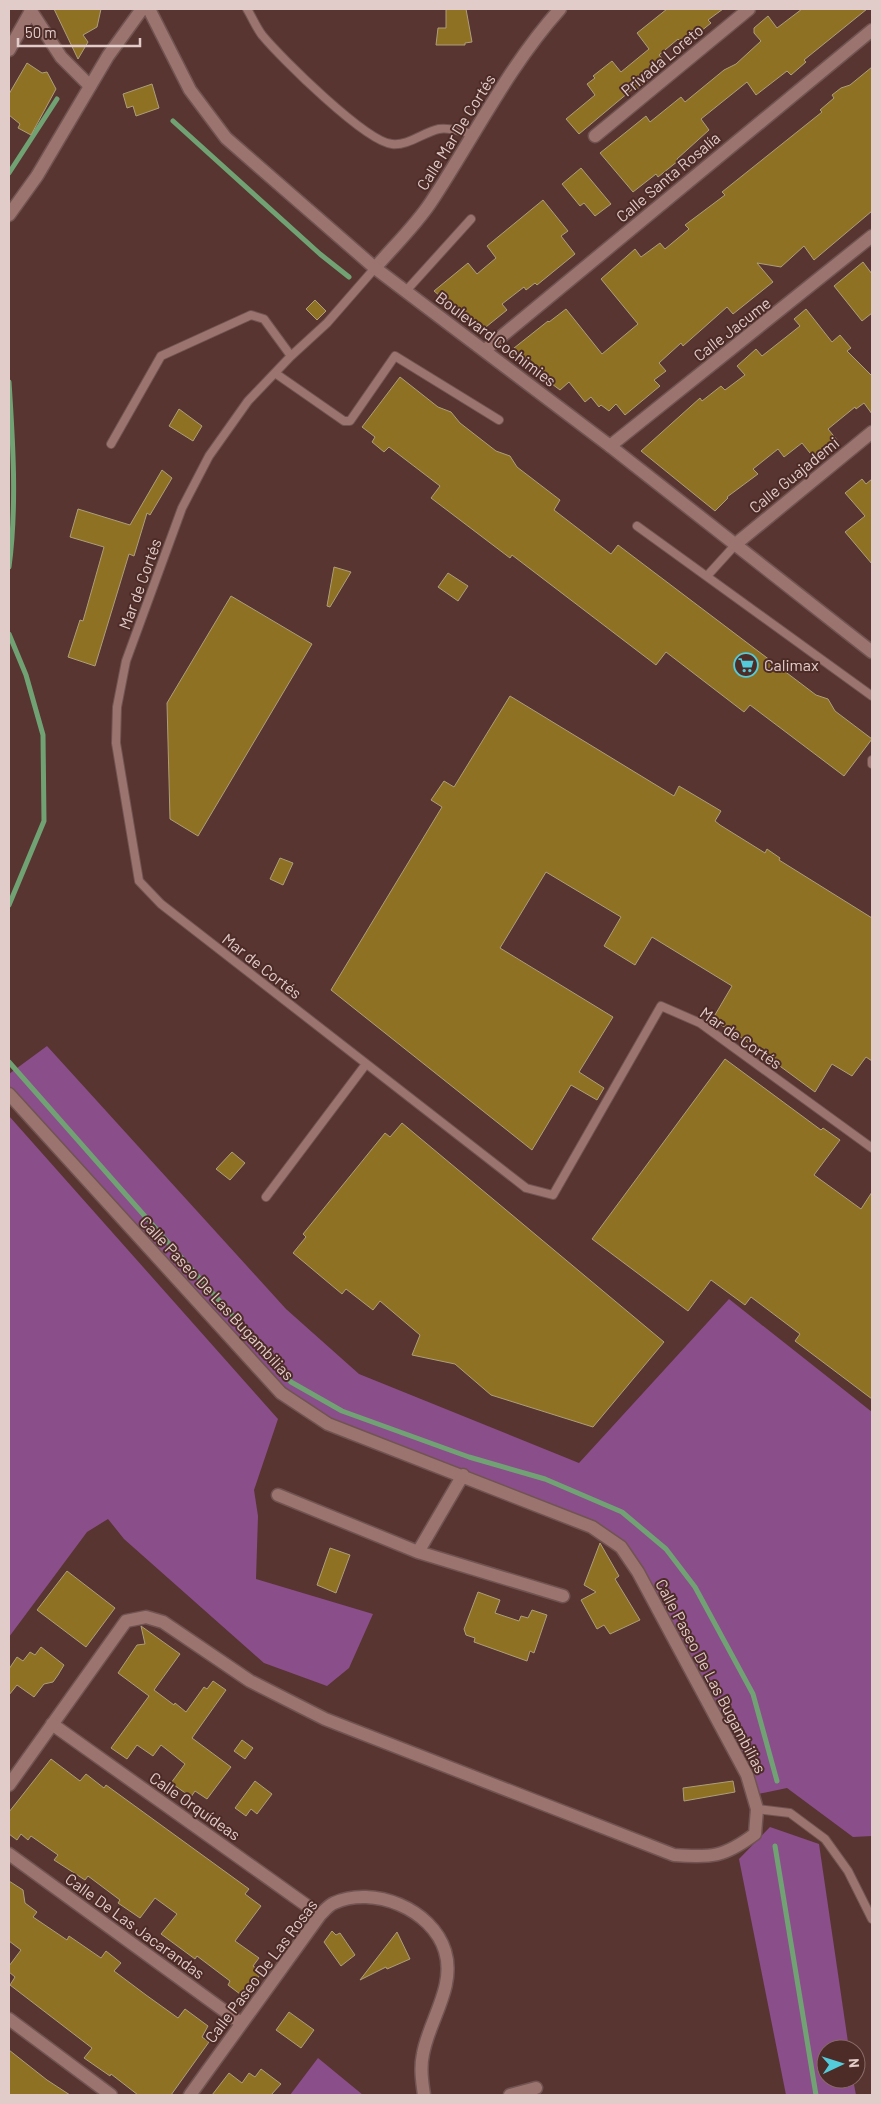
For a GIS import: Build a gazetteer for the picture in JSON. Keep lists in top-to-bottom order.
{
  "streets": {
    "street": [
      "Privada Loreto",
      "Calle Mar De Cortés",
      "Calle Santa Rosalía",
      "Calle Jacume",
      "Boulevard Cochimies",
      "Calle Guajademi",
      "Calle Paseo De Las Bugambilias",
      "Calle Orquídeas",
      "Calle De Las Jacarandas",
      "Calle Paseo De Las Rosas"
    ],
    "lane": ["Mar de Cortés"]
  },
  "crossings": [
    ["Calle Mar De Cortés", "Boulevard Cochimies"],
    ["Calle Mar De Cortés", "Mar de Cortés"],
    ["Calle Santa Rosalía", "Boulevard Cochimies"],
    ["Calle Jacume", "Boulevard Cochimies"],
    ["Boulevard Cochimies", "Calle Guajademi"],
    ["Boulevard Cochimies", "Mar de Cortés"],
    ["Calle Paseo De Las Bugambilias", "Calle Orquídeas"],
    ["Calle Orquídeas", "Calle Paseo De Las Rosas"],
    ["Calle De Las Jacarandas", "Calle Paseo De Las Rosas"]
  ],
  "places": {
    "supermarket": ["Calimax"]
  },
  "scale_bar": "50 m",
  "north": "right"
}
